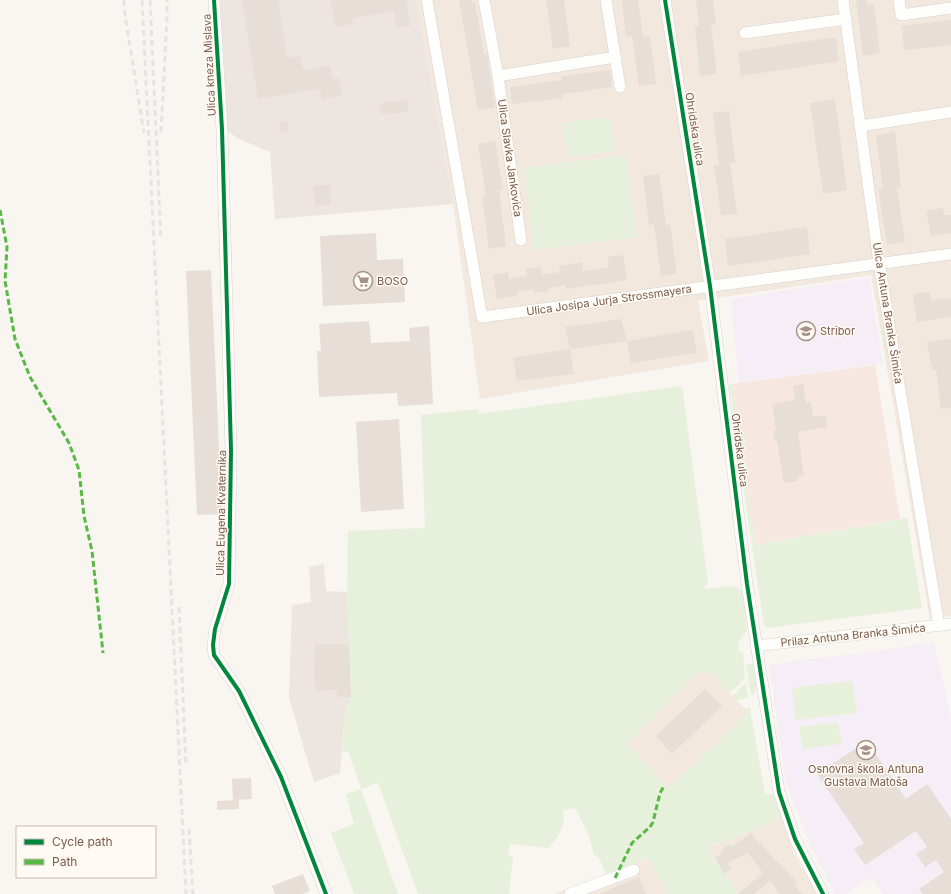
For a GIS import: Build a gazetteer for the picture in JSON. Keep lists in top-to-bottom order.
{
  "streets": {
    "street": [
      "Ulica kneza Mislava",
      "Ohridska ulica",
      "Ulica Slavka Jankovića",
      "Ulica Josipa Jurja Strossmayera",
      "Ulica Antuna Branka Šimića",
      "Ulica Eugena Kvaternika",
      "Prilaz Antuna Branka Šimića"
    ]
  },
  "crossings": [
    ["Ulica kneza Mislava", "Ulica Eugena Kvaternika"],
    ["Ohridska ulica", "Ulica Josipa Jurja Strossmayera"],
    ["Ohridska ulica", "Prilaz Antuna Branka Šimića"],
    ["Ulica Josipa Jurja Strossmayera", "Ulica Antuna Branka Šimića"],
    ["Ulica Antuna Branka Šimića", "Prilaz Antuna Branka Šimića"]
  ],
  "places": {
    "supermarket": ["BOSO"],
    "school or university": ["Stribor", "Osnovna škola Antuna Gustava Matoša"]
  },
  "legend": ["Cycle path", "Path"]
}
